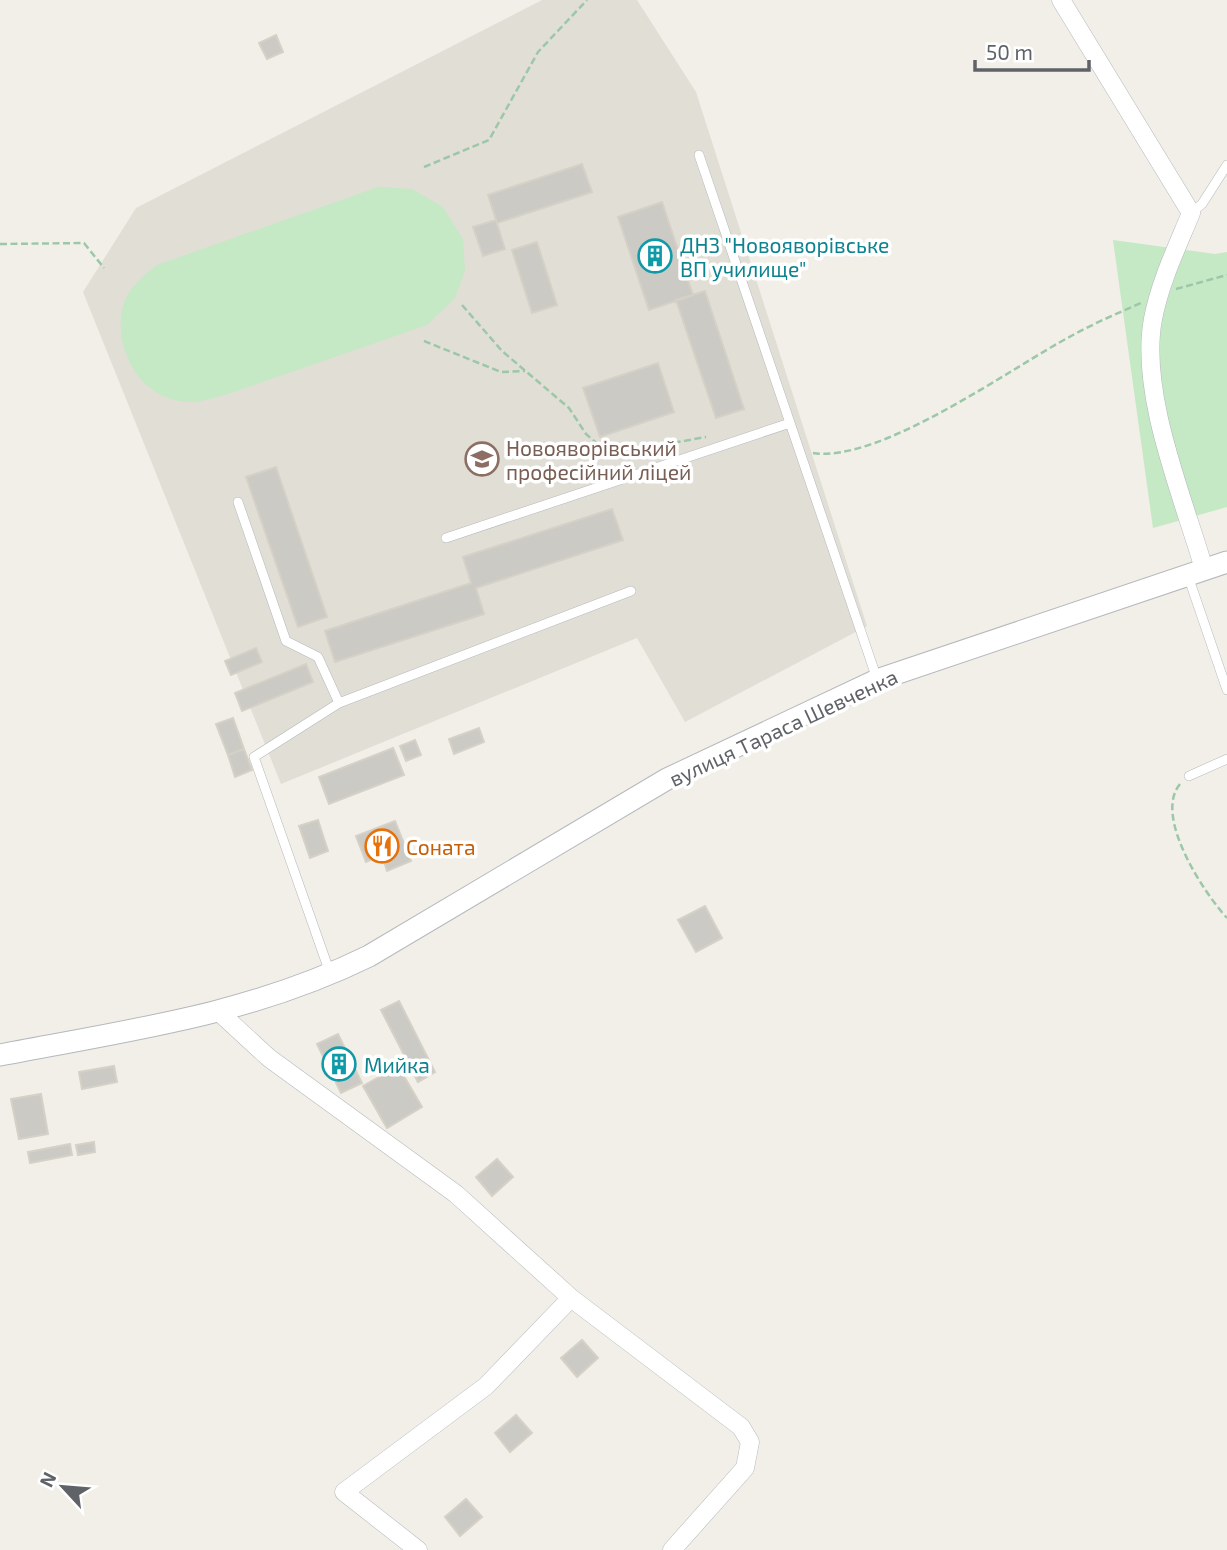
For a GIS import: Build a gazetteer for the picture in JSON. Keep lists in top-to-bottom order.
{
  "streets": {
    "street": ["вулиця Тараса Шевченка"]
  },
  "places": {
    "building": ["ДНЗ \"Новояворівське ВП училище\"", "Мийка"],
    "school or university": ["Новояворівський професійний ліцей"],
    "restaurant": ["Соната"]
  },
  "scale_bar": "50 m",
  "north": "top left"
}
